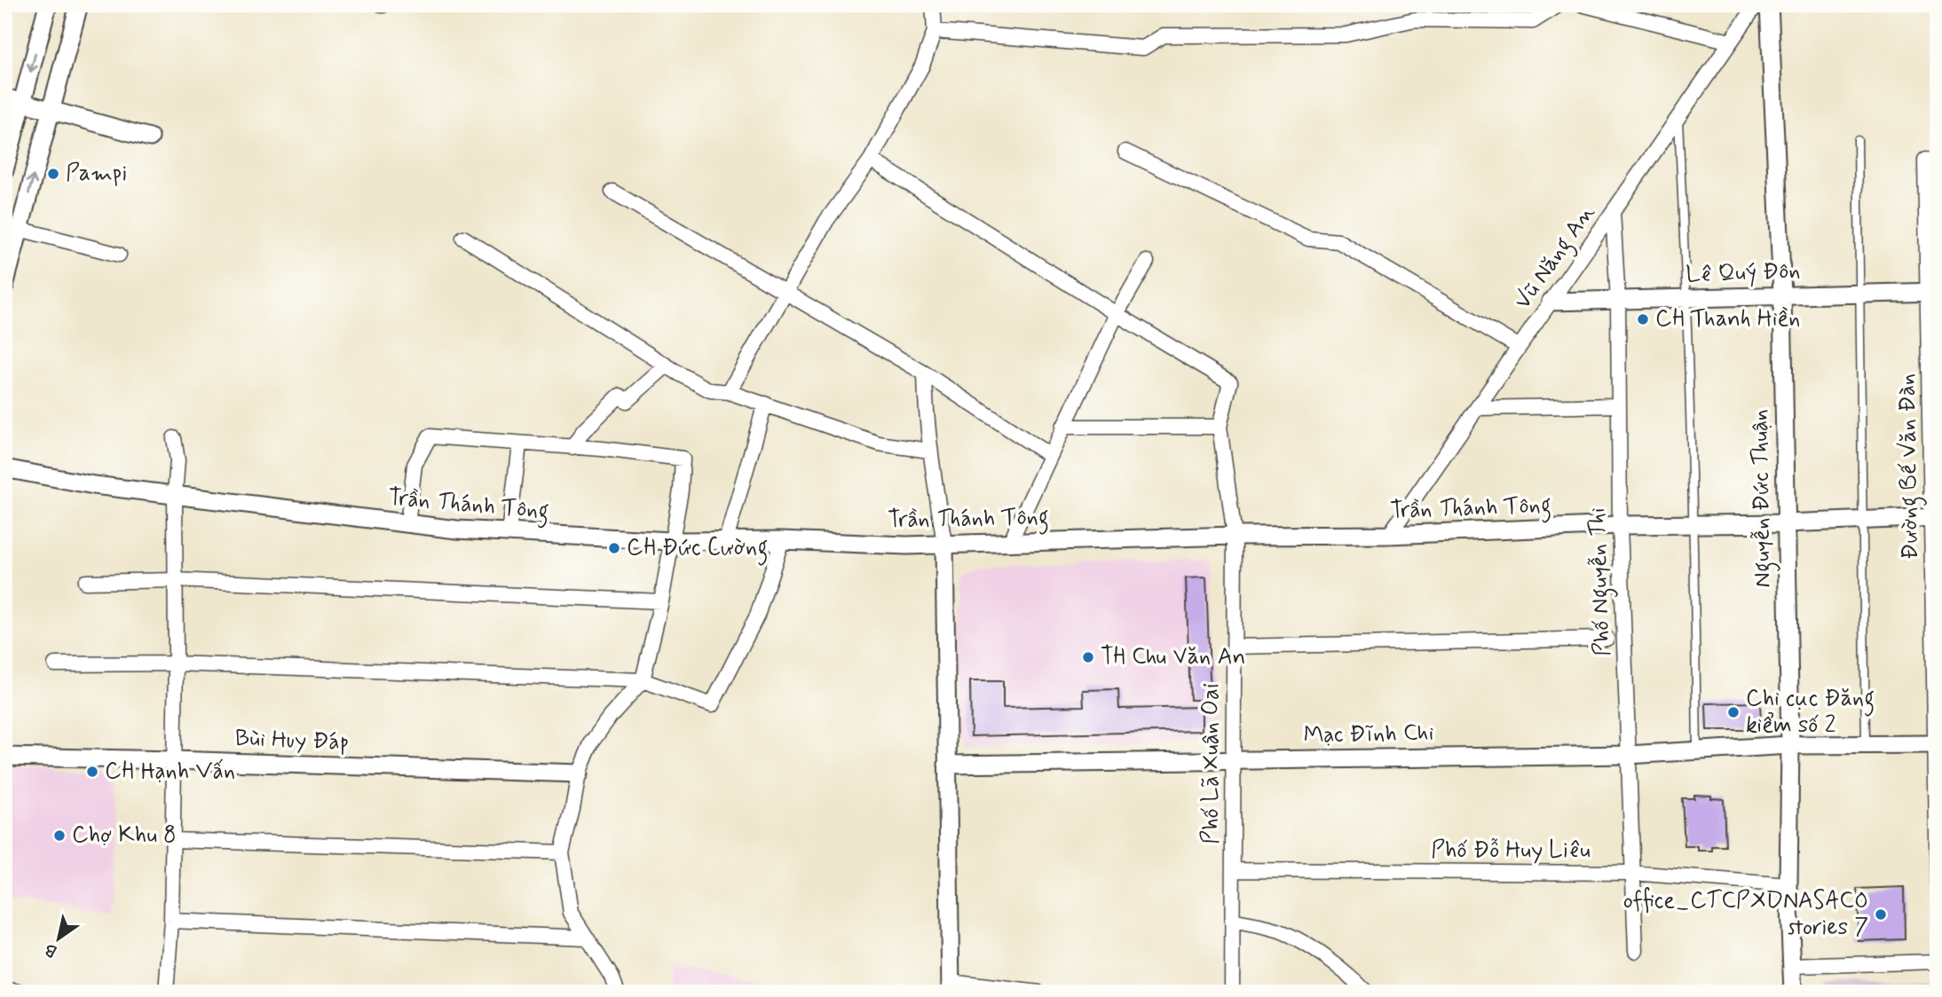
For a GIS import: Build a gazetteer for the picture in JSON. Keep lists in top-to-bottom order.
{
  "streets": {
    "street": [
      "Vũ Năng An",
      "Lê Quý Đôn",
      "Đường Bế Văn Đàn",
      "Nguyễn Đức Thuận",
      "Trần Thánh Tông",
      "Phố Nguyễn Thi",
      "Mạc Đĩnh Chi",
      "Bùi Huy Đáp",
      "Phố Lã Xuân Oai",
      "Phố Đỗ Huy Liêu"
    ]
  },
  "crossings": [
    ["Vũ Năng An", "Lê Quý Đôn"],
    ["Vũ Năng An", "Trần Thánh Tông"],
    ["Vũ Năng An", "Phố Nguyễn Thi"],
    ["Lê Quý Đôn", "Đường Bế Văn Đàn"],
    ["Lê Quý Đôn", "Nguyễn Đức Thuận"],
    ["Lê Quý Đôn", "Phố Nguyễn Thi"],
    ["Đường Bế Văn Đàn", "Trần Thánh Tông"],
    ["Đường Bế Văn Đàn", "Mạc Đĩnh Chi"],
    ["Nguyễn Đức Thuận", "Trần Thánh Tông"],
    ["Nguyễn Đức Thuận", "Mạc Đĩnh Chi"],
    ["Nguyễn Đức Thuận", "Phố Đỗ Huy Liêu"],
    ["Trần Thánh Tông", "Phố Nguyễn Thi"],
    ["Trần Thánh Tông", "Phố Lã Xuân Oai"],
    ["Phố Nguyễn Thi", "Mạc Đĩnh Chi"],
    ["Phố Nguyễn Thi", "Phố Đỗ Huy Liêu"],
    ["Mạc Đĩnh Chi", "Phố Lã Xuân Oai"],
    ["Phố Lã Xuân Oai", "Phố Đỗ Huy Liêu"]
  ],
  "places": [
    "Pampi",
    "CH Thanh Hiền",
    "CH Đức Cường",
    "TH Chu Văn An",
    "Chi cục Đăng kiểm số 2",
    "CH Hạnh Vấn",
    "Chợ Khu 8",
    "office_CTCPXDNASACO stories 7"
  ],
  "north": "bottom left"
}
